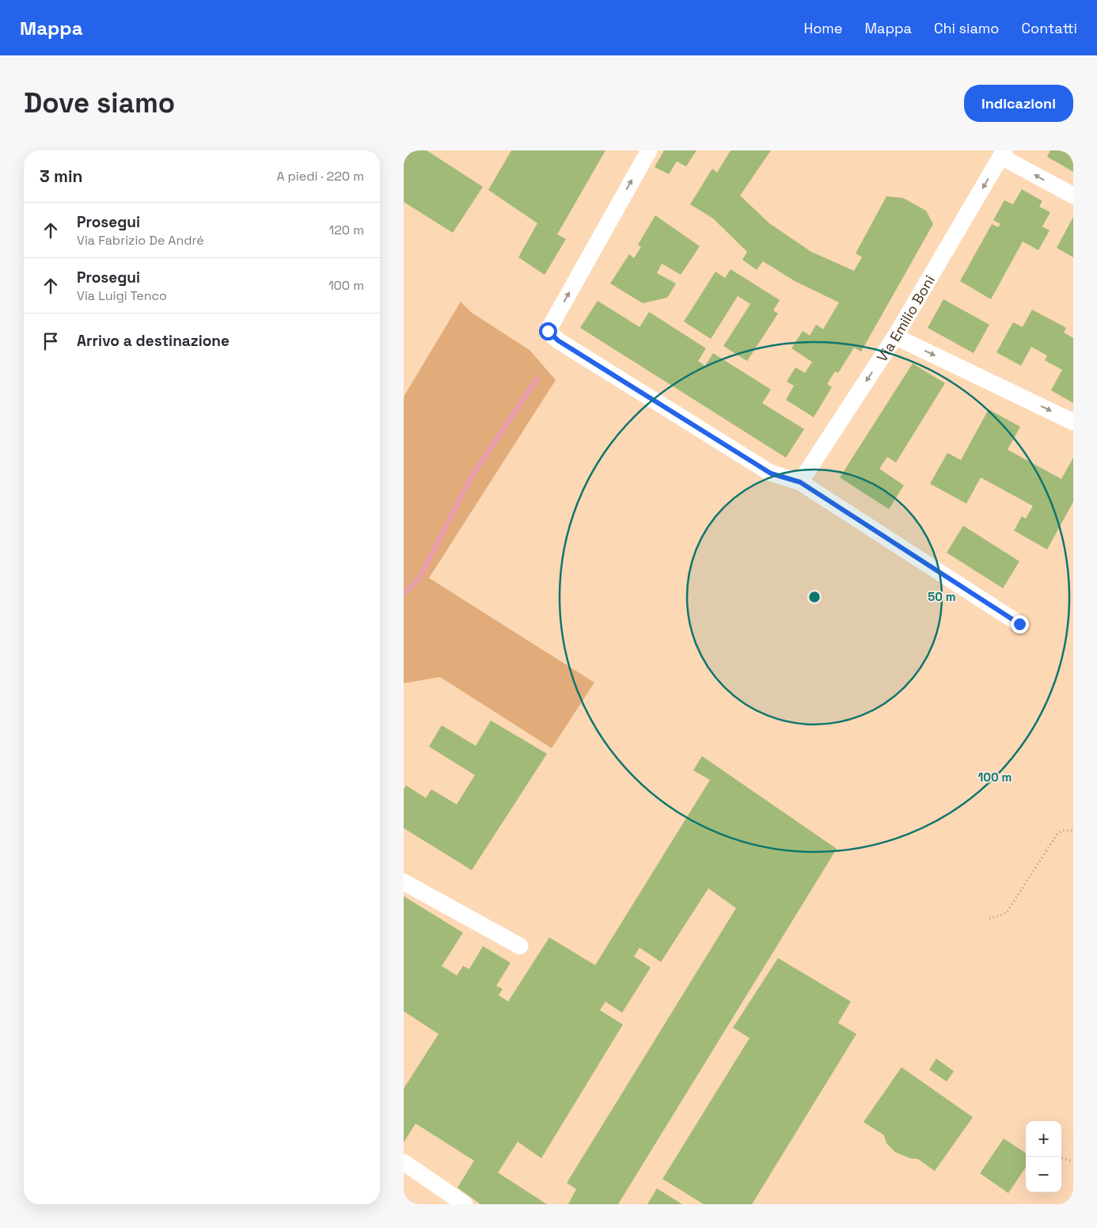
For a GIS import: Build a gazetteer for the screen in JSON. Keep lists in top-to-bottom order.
{
  "streets": {
    "street": ["Via Emilio Boni"]
  },
  "one_way": ["Via Emilio Boni"],
  "page": {
    "header": "Mappa",
    "nav": [
      "Home",
      "Mappa",
      "Chi siamo",
      "Contatti"
    ],
    "buttons": "Indicazioni",
    "title": "Dove siamo",
    "heading": ["3 min", "A piedi · 220 m"],
    "list": [
      ["Prosegui", "Via Fabrizio De André", "120 m"],
      ["Prosegui", "Via Luigi Tenco", "100 m"],
      "Arrivo a destinazione"
    ],
    "map_buttons": ["+", "−"]
  },
  "rings": ["50 m", "100 m"]
}
